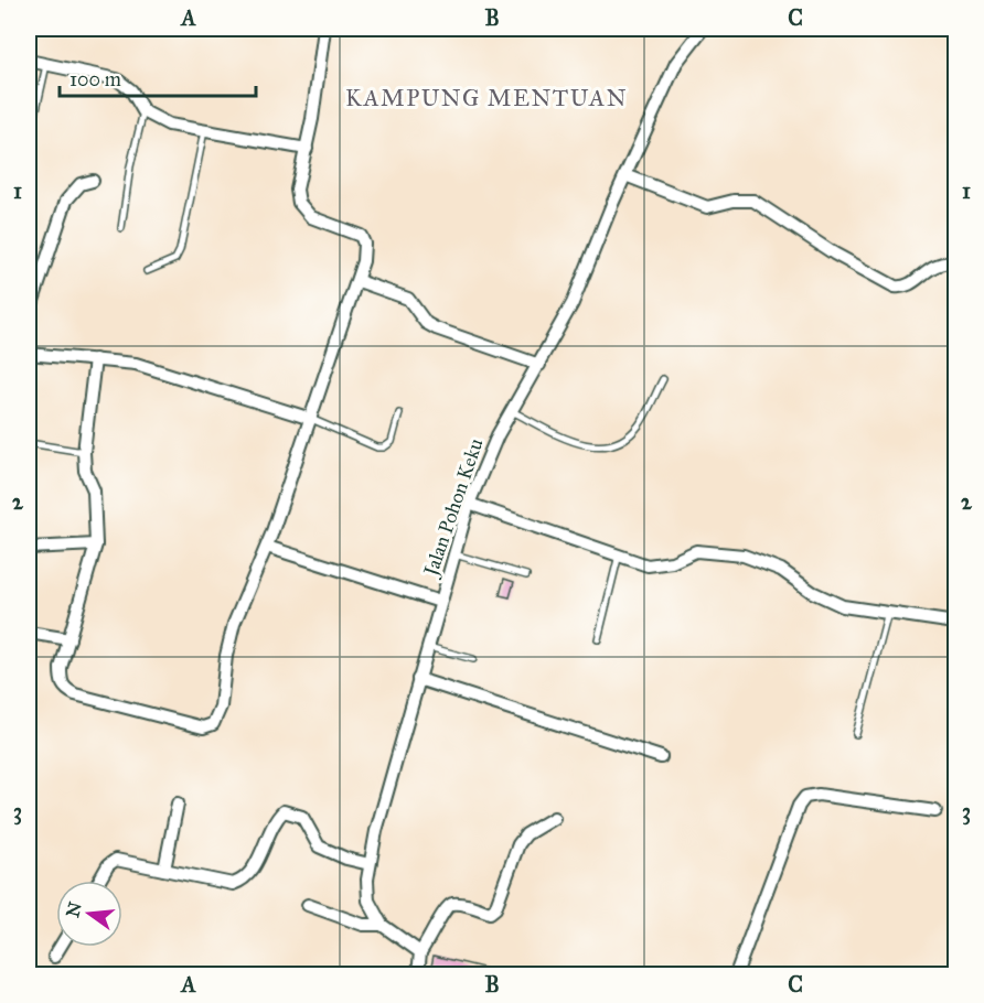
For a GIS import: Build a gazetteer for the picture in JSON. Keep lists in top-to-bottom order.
{
  "streets": {
    "street": ["Jalan Pohon Keku"]
  },
  "districts": ["KAMPUNG MENTUAN"],
  "scale_bar": "100 m",
  "north": "left",
  "grid": {
    "columns": ["A", "B", "C"],
    "rows": ["1", "2", "3"]
  }
}
